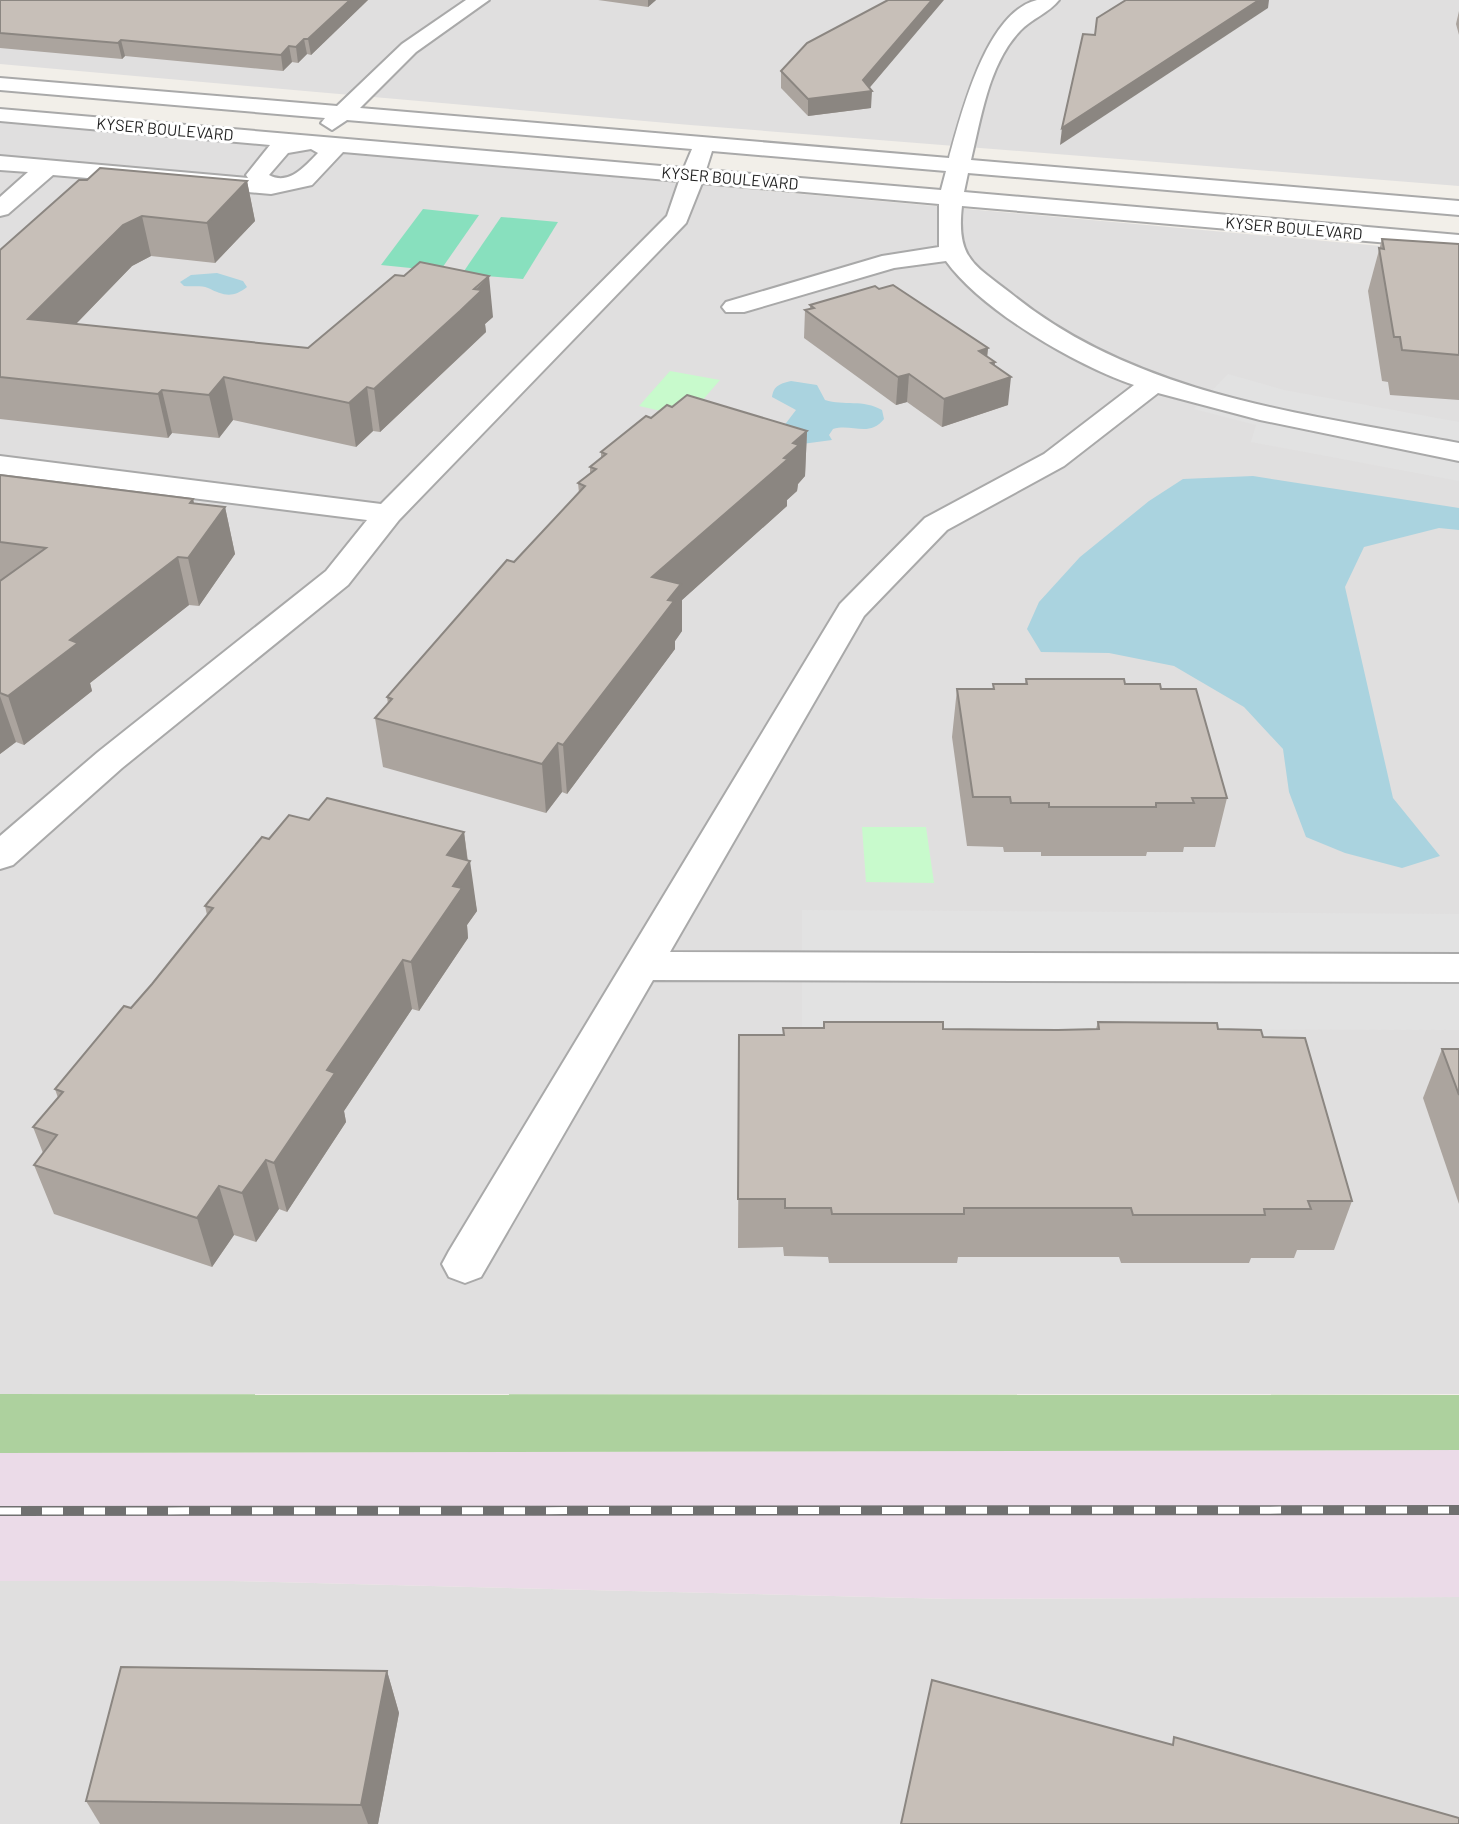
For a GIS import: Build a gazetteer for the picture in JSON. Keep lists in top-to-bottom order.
{
  "streets": {
    "street": ["KYSER BOULEVARD"]
  }
}
